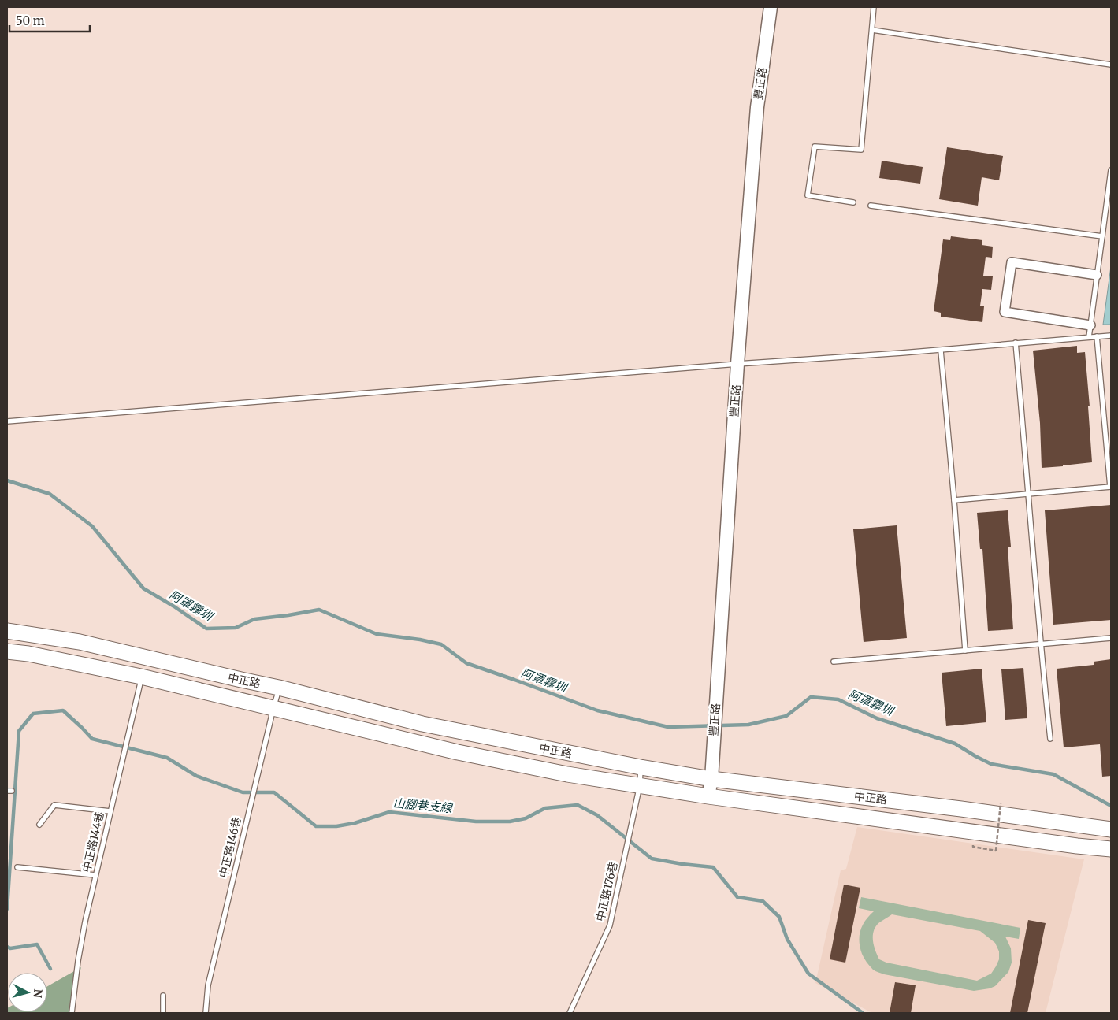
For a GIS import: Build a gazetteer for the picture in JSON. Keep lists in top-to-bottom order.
{
  "streets": {
    "main road": ["中正路"],
    "street": ["豐正路"],
    "lane": ["中正路144巷", "中正路146巷", "中正路176巷"]
  },
  "crossings": [
    ["豐正路", "中正路"],
    ["中正路", "中正路144巷"],
    ["中正路", "中正路146巷"],
    ["中正路", "中正路176巷"]
  ],
  "water": ["阿罩霧圳", "山腳巷支線"],
  "scale_bar": "50 m",
  "north": "right"
}
